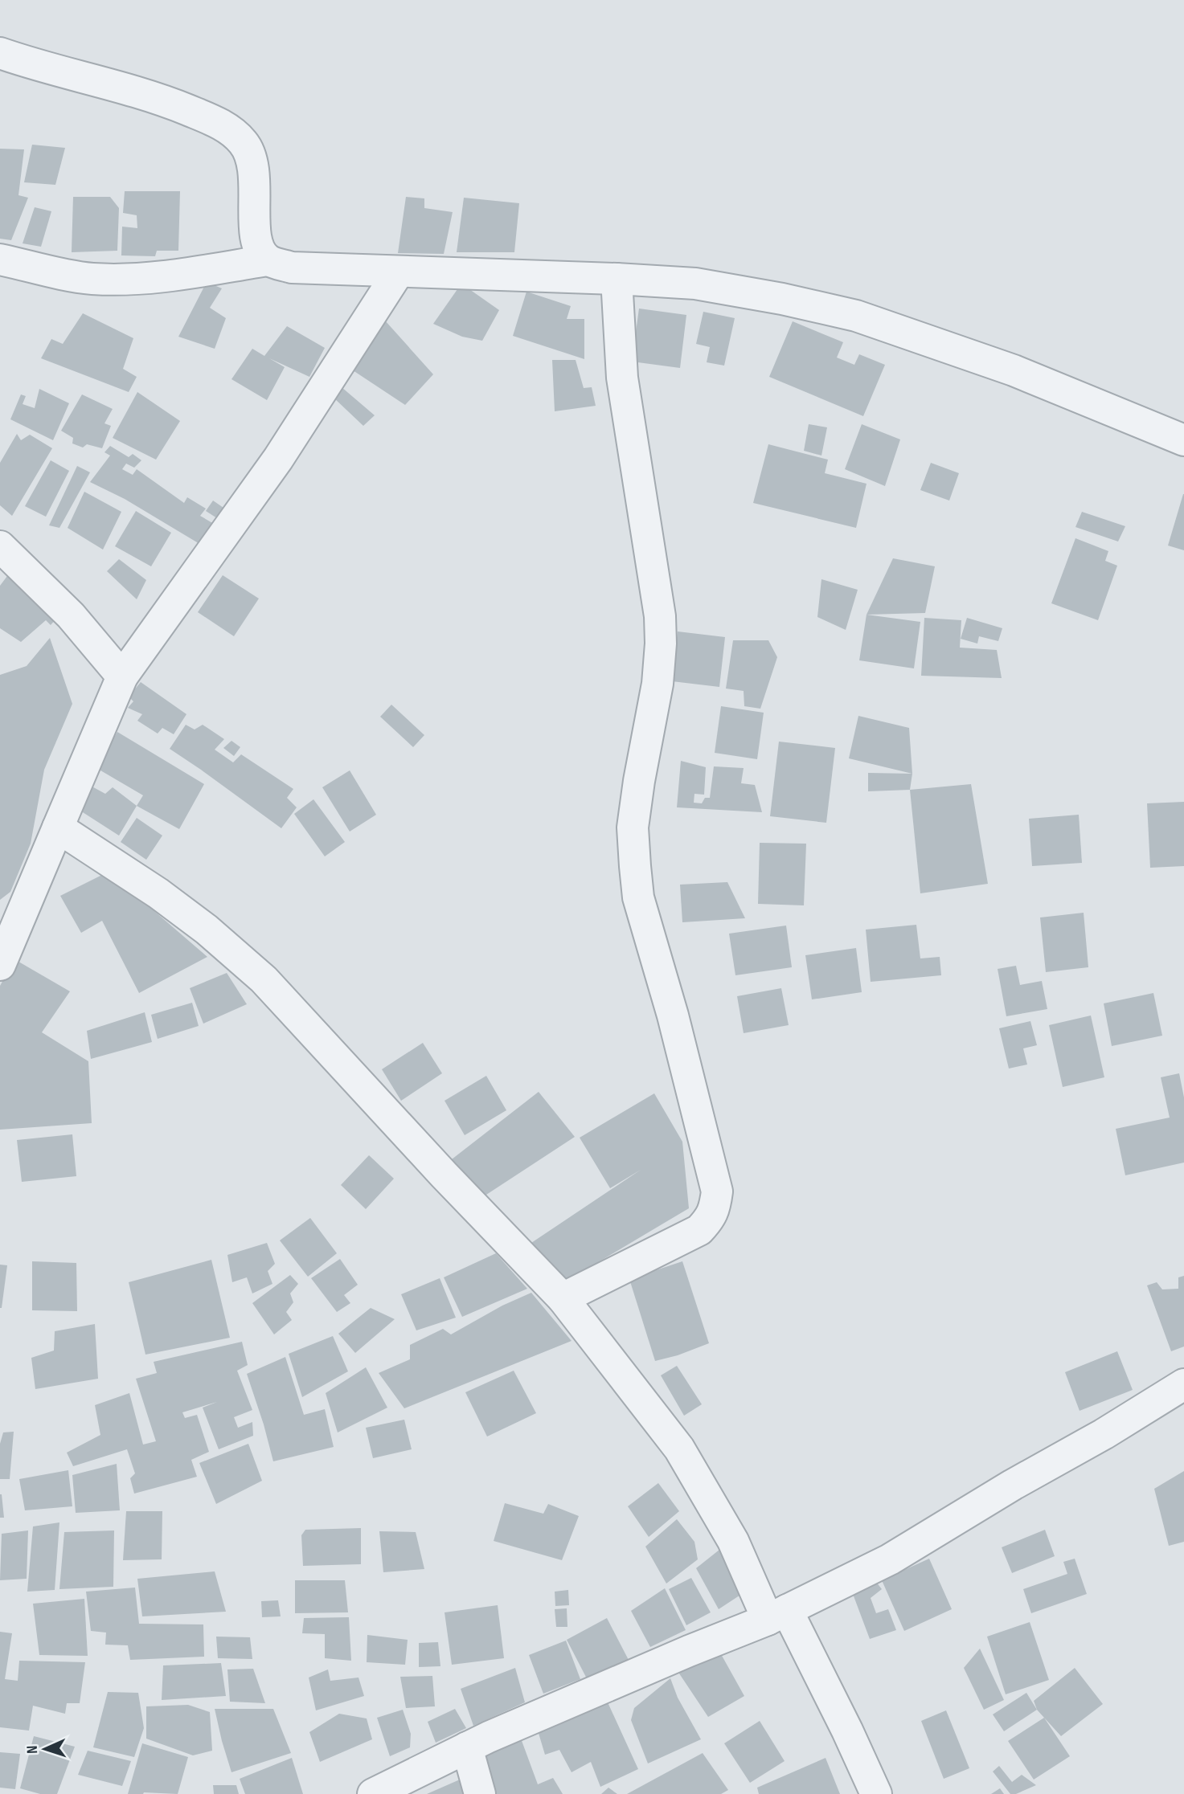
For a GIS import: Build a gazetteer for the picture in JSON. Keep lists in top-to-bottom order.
{
  "north": "left"
}
